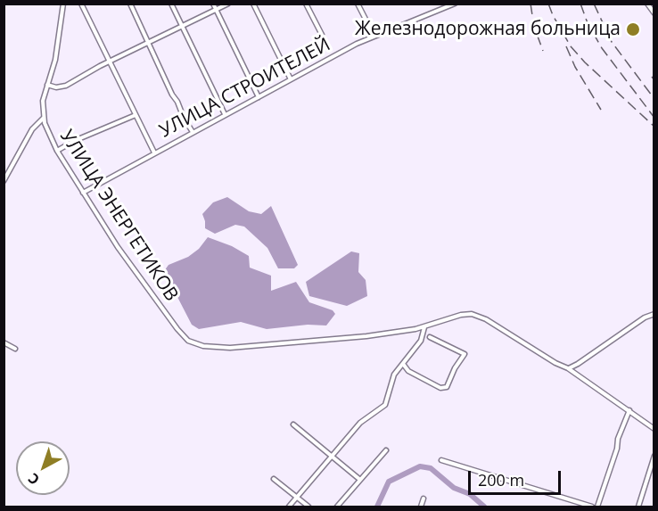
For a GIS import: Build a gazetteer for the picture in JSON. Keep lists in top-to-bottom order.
{
  "streets": {
    "street": ["УЛИЦА СТРОИТЕЛЕЙ", "УЛИЦА ЭНЕРГЕТИКОВ"]
  },
  "crossings": [
    ["УЛИЦА СТРОИТЕЛЕЙ", "УЛИЦА ЭНЕРГЕТИКОВ"]
  ],
  "places": ["Железнодорожная больница"],
  "scale_bar": "200 m",
  "north": "bottom left"
}
